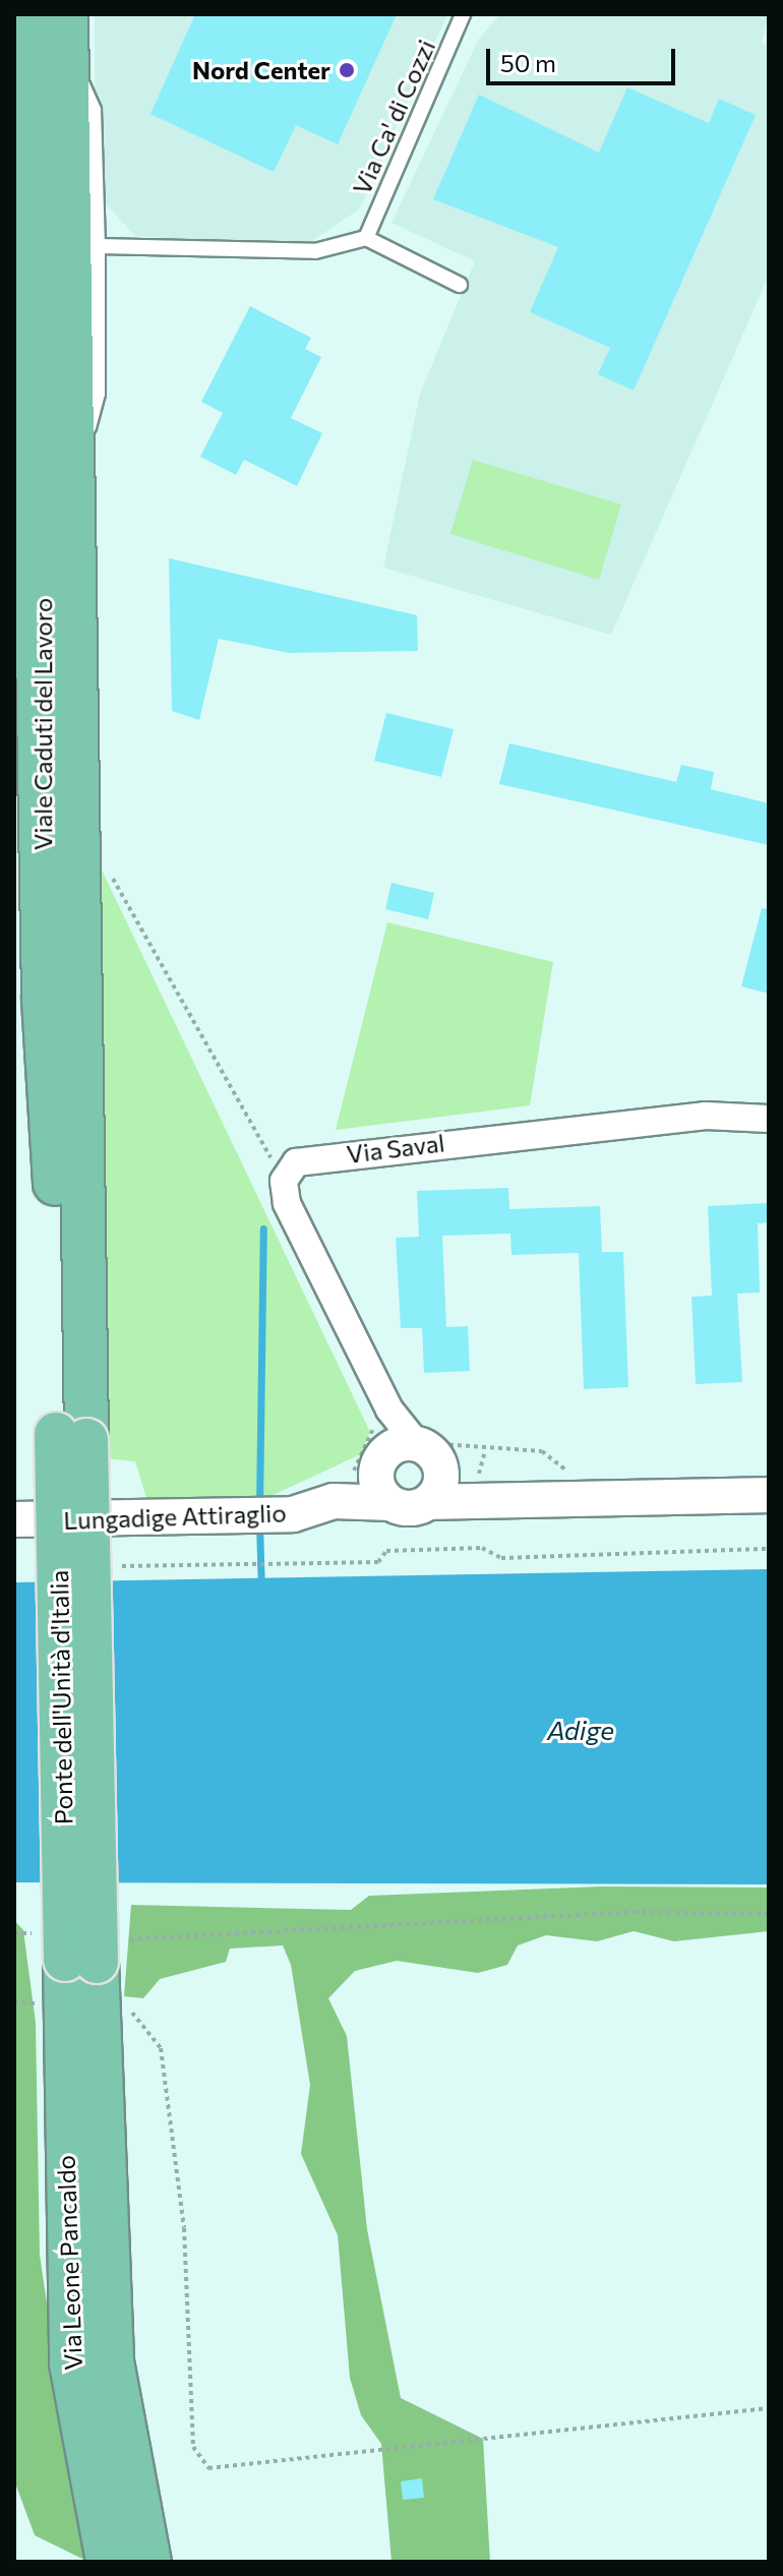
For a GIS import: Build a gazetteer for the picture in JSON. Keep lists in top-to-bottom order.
{
  "streets": {
    "main road": ["Viale Caduti del Lavoro", "Ponte dell'Unità d'Italia", "Via Leone Pancaldo"],
    "street": ["Via Saval", "Lungadige Attiraglio"],
    "lane": ["Via Ca' di Cozzi"]
  },
  "crossings": [
    ["Viale Caduti del Lavoro", "Ponte dell'Unità d'Italia"],
    ["Ponte dell'Unità d'Italia", "Via Leone Pancaldo"]
  ],
  "water": ["Adige"],
  "places": ["Nord Center"],
  "scale_bar": "50 m"
}
